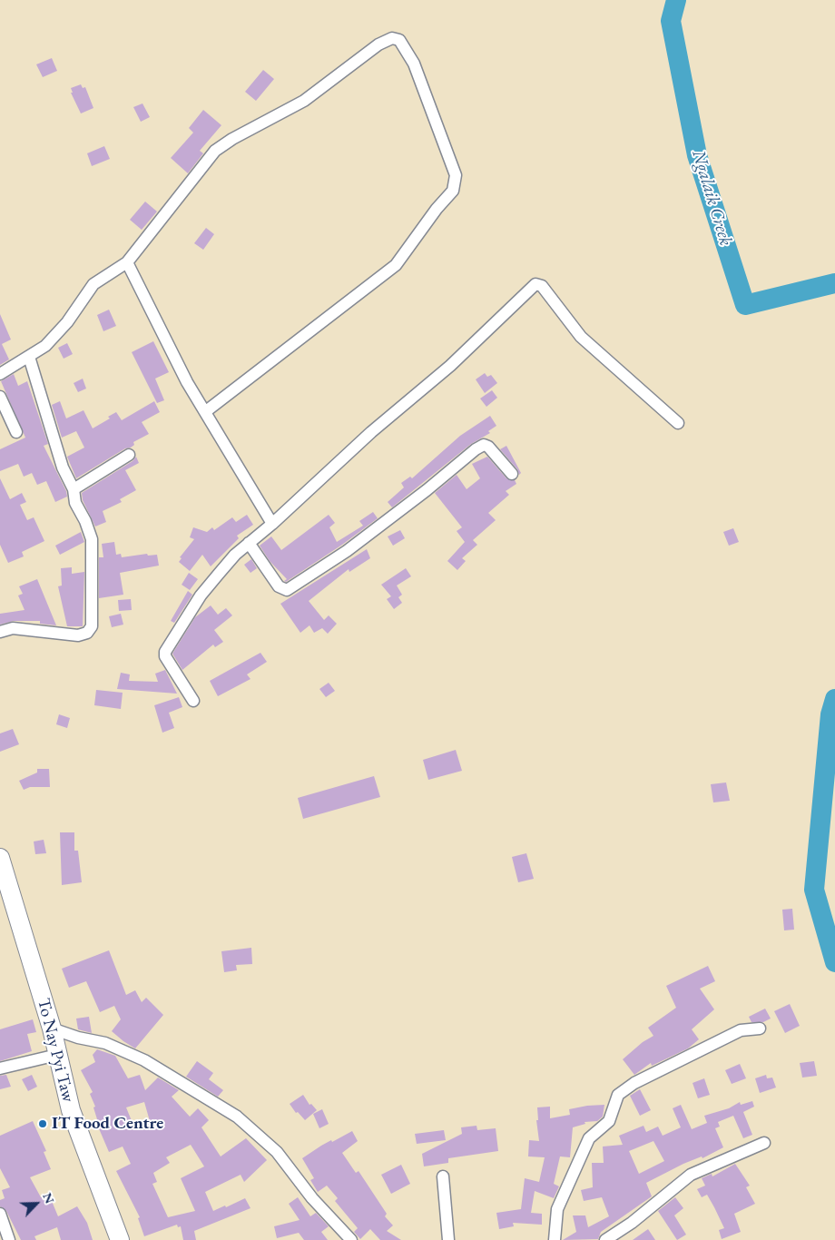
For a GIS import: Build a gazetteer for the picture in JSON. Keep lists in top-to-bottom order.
{
  "streets": {
    "main road": ["To Nay Pyi Taw"]
  },
  "water": ["Ngalaik Creek"],
  "places": ["IT Food Centre"],
  "north": "top right"
}
